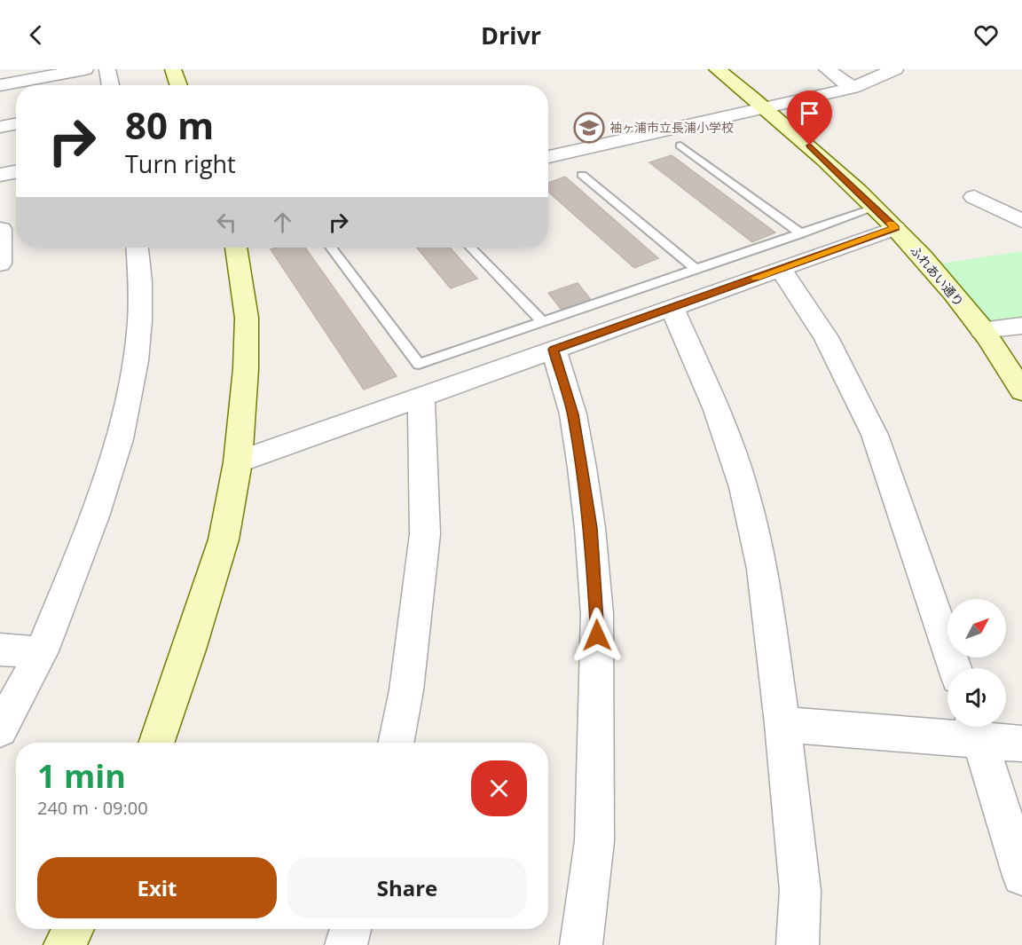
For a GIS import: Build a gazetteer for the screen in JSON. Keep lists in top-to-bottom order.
{
  "streets": {
    "street": ["ふれあい通り"]
  },
  "places": {
    "school or university": ["袖ヶ浦市立長浦小学校"]
  },
  "north": "top right",
  "page": {
    "header": "Drivr",
    "turn": ["80 m", "Turn right"],
    "heading": ["1 min", "240 m · 09:00"],
    "buttons": ["Exit", "Share"]
  }
}
